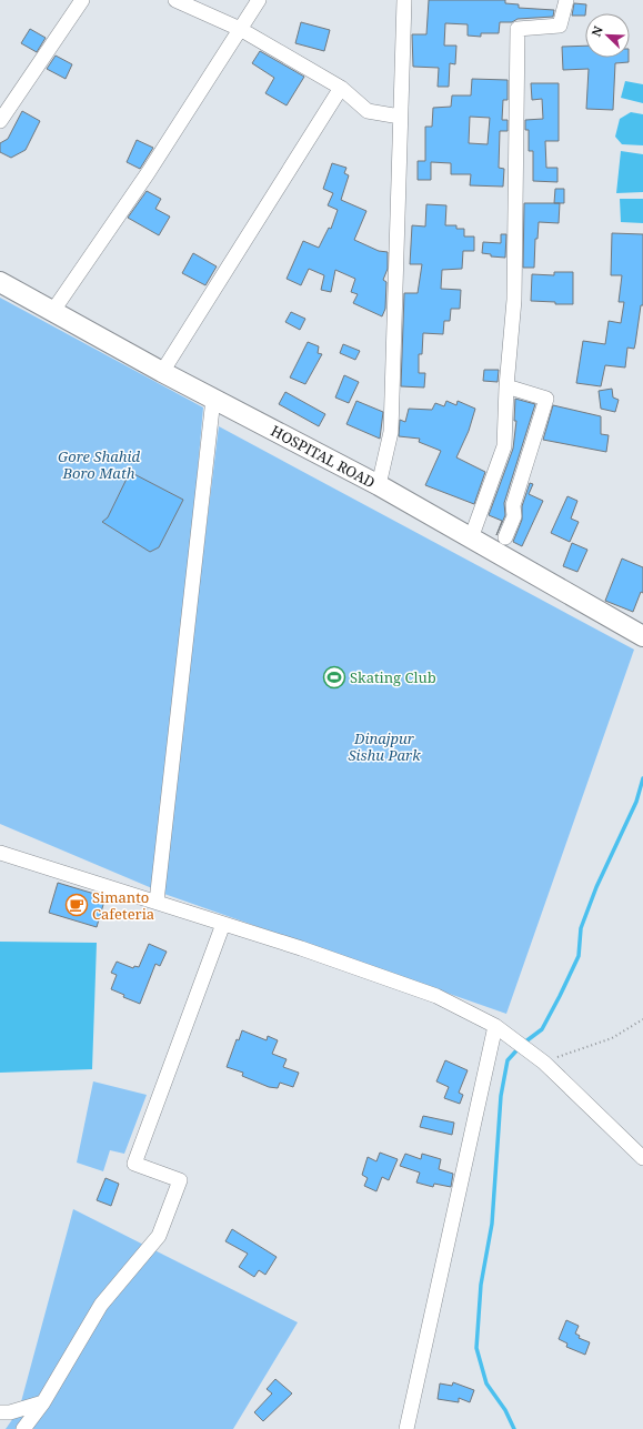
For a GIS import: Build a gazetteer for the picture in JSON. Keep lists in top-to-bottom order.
{
  "streets": {
    "main road": ["HOSPITAL ROAD"]
  },
  "parks": ["Gore Shahid Boro Math", "Dinajpur Sishu Park"],
  "places": {
    "sports": ["Skating Club"],
    "cafe": ["Simanto Cafeteria"]
  },
  "north": "top left"
}
